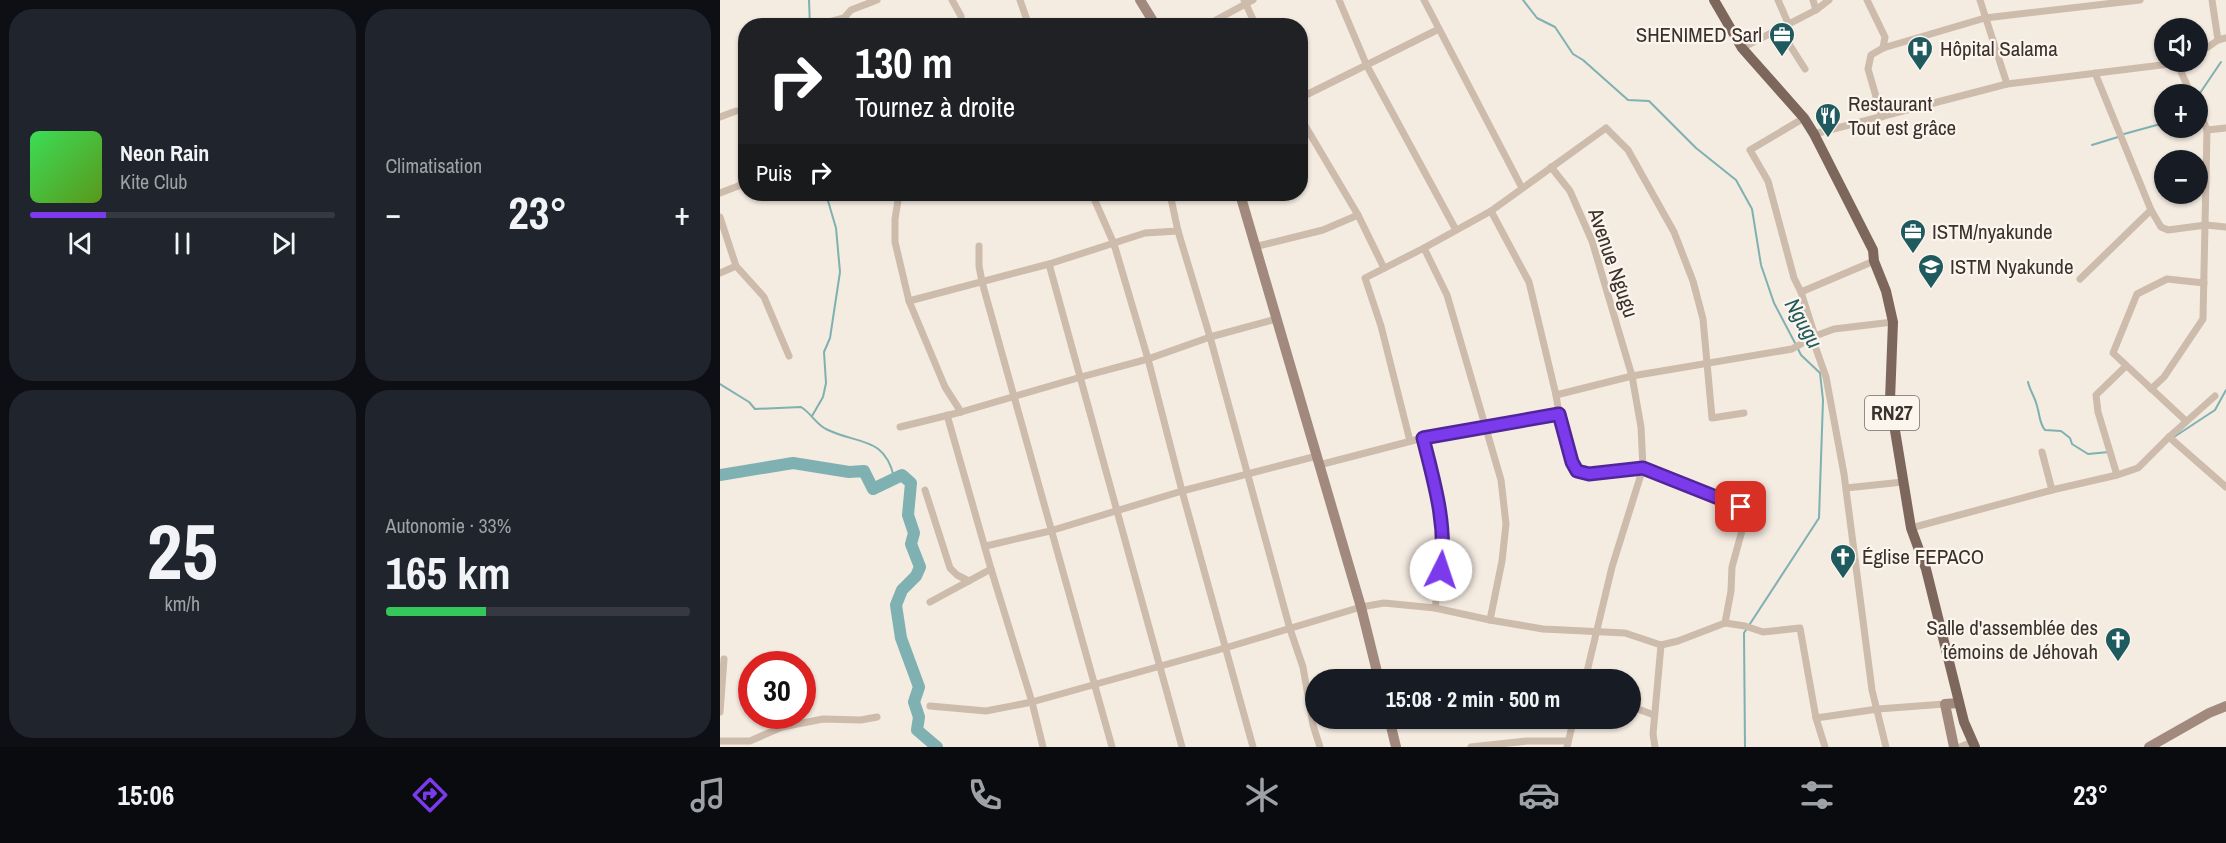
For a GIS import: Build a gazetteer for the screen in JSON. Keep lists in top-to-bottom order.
{
  "streets": {
    "main road": ["RN27"],
    "street": ["Avenue Ngugu"]
  },
  "water": ["Ngugu"],
  "places": {
    "office": ["SHENIMED Sarl", "ISTM/nyakunde"],
    "hospital": ["Hôpital Salama"],
    "restaurant": ["Restaurant Tout est grâce"],
    "school or university": ["ISTM Nyakunde"],
    "church": ["Église FEPACO", "Salle d'assemblée des témoins de Jéhovah"]
  },
  "page": {
    "tile": [
      "Climatisation",
      ["25", "km/h"],
      ["Autonomie · 33%", "165 km"]
    ],
    "map_buttons": ["+", "−"],
    "turn": ["130 m", "Tournez à droite"],
    "song": ["Neon Rain", "Kite Club"],
    "then": "Puis",
    "heat": ["−", "23°", "+"],
    "limit": "30",
    "trip": "15:08 · 2 min · 500 m",
    "tabs": ["15:06", "23°"]
  }
}
